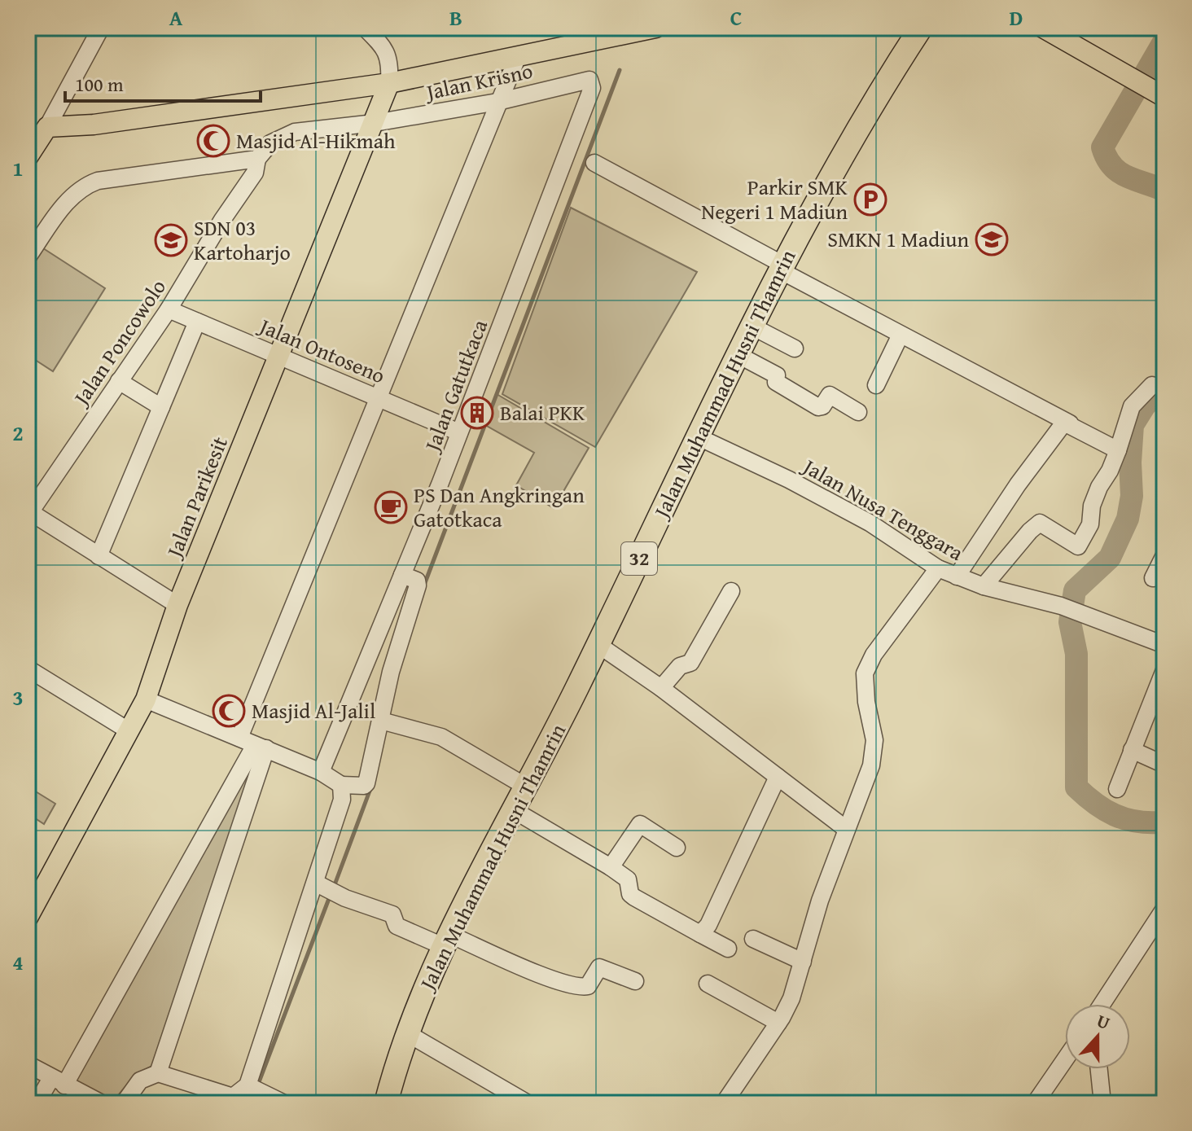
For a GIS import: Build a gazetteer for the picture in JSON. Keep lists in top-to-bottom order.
{
  "streets": {
    "highway": ["Jalan Muhammad Husni Thamrin", "32"],
    "main road": ["Jalan Parikesit"],
    "street": [
      "Jalan Krisno",
      "Jalan Poncowolo",
      "Jalan Ontoseno",
      "Jalan Gatutkaca",
      "Jalan Nusa Tenggara"
    ]
  },
  "crossings": [
    ["Jalan Krisno", "Jalan Poncowolo"],
    ["Jalan Krisno", "Jalan Gatutkaca"],
    ["Jalan Krisno", "Jalan Parikesit"],
    ["Jalan Poncowolo", "Jalan Ontoseno"],
    ["Jalan Ontoseno", "Jalan Gatutkaca"],
    ["Jalan Ontoseno", "Jalan Parikesit"],
    ["Jalan Muhammad Husni Thamrin", "Jalan Nusa Tenggara"]
  ],
  "places": {
    "mosque": ["Masjid Al-Hikmah", "Masjid Al-Jalil"],
    "parking": ["Parkir SMK Negeri 1 Madiun"],
    "school or university": ["SMKN 1 Madiun", "SDN 03 Kartoharjo"],
    "building": ["Balai PKK"],
    "cafe": ["PS Dan Angkringan Gatotkaca"]
  },
  "scale_bar": "100 m",
  "north": "top",
  "grid": {
    "columns": [
      "A",
      "B",
      "C",
      "D"
    ],
    "rows": [
      "1",
      "2",
      "3",
      "4"
    ]
  }
}
